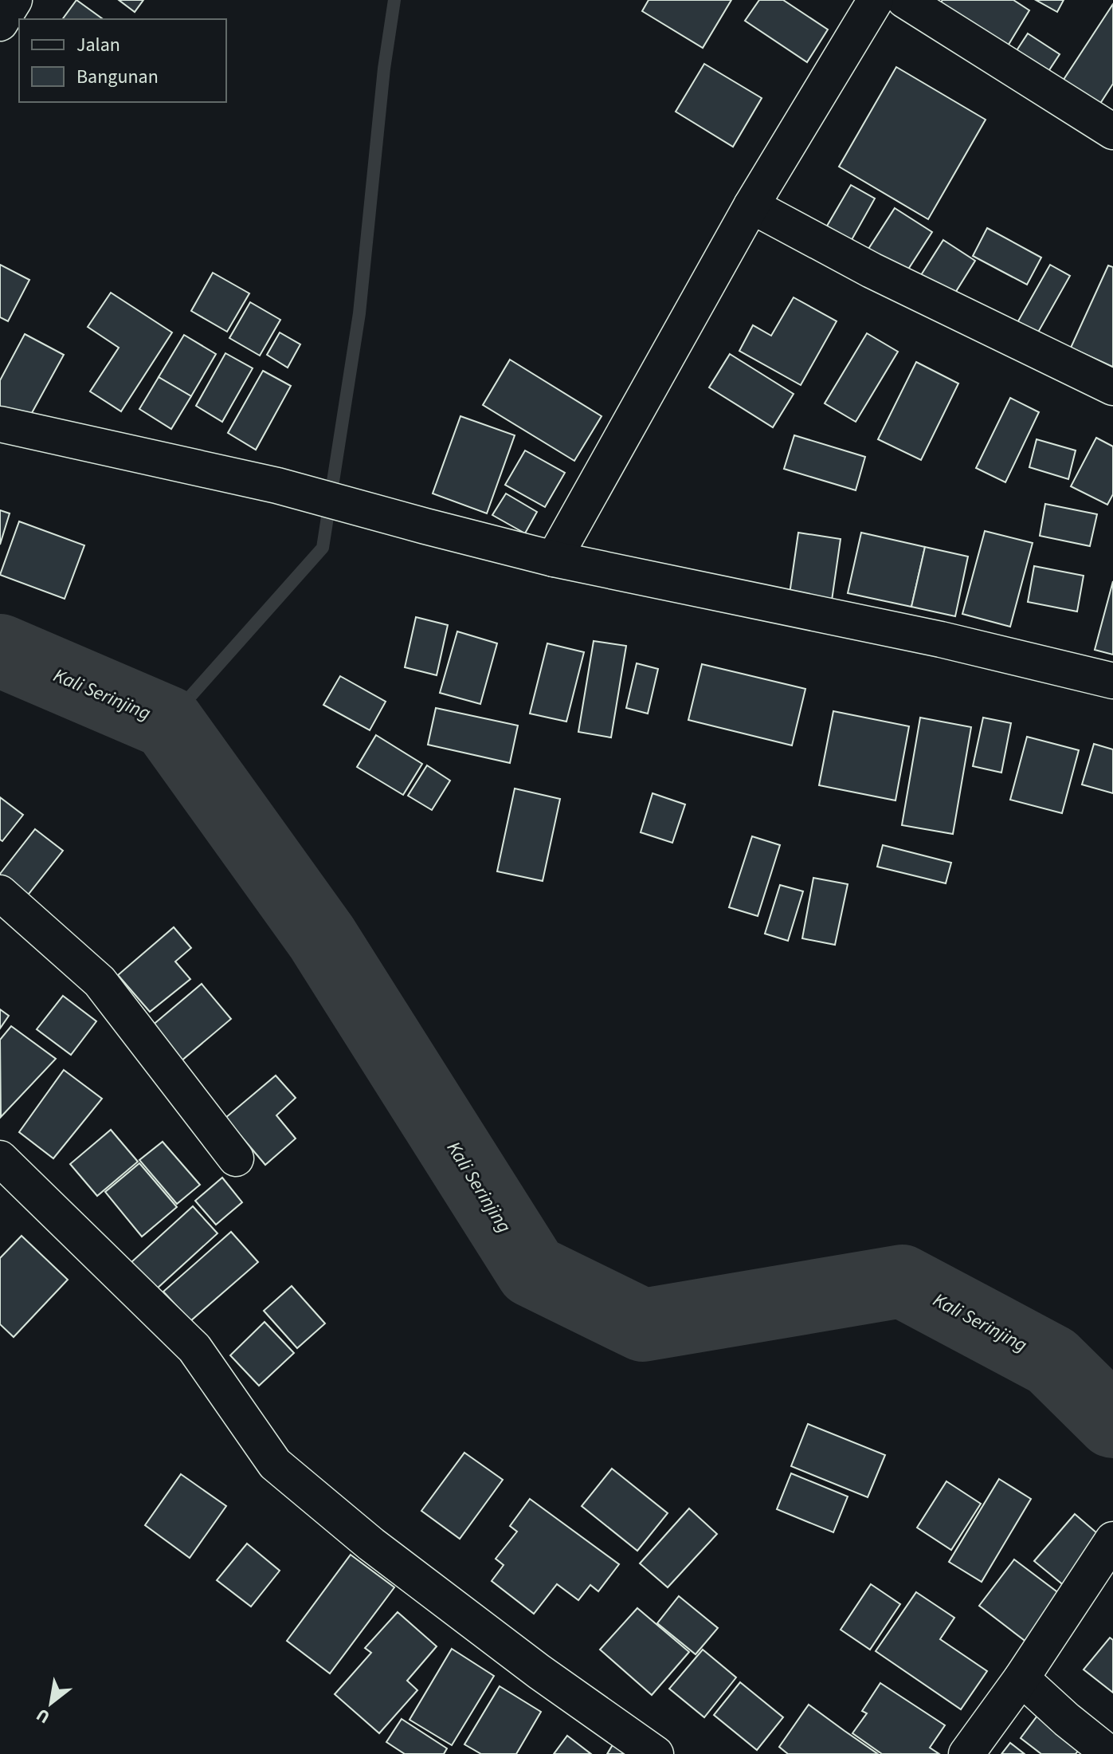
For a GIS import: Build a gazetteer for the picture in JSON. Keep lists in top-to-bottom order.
{
  "water": ["Kali Serinjing"],
  "legend": ["Jalan", "Bangunan"],
  "north": "bottom left"
}
